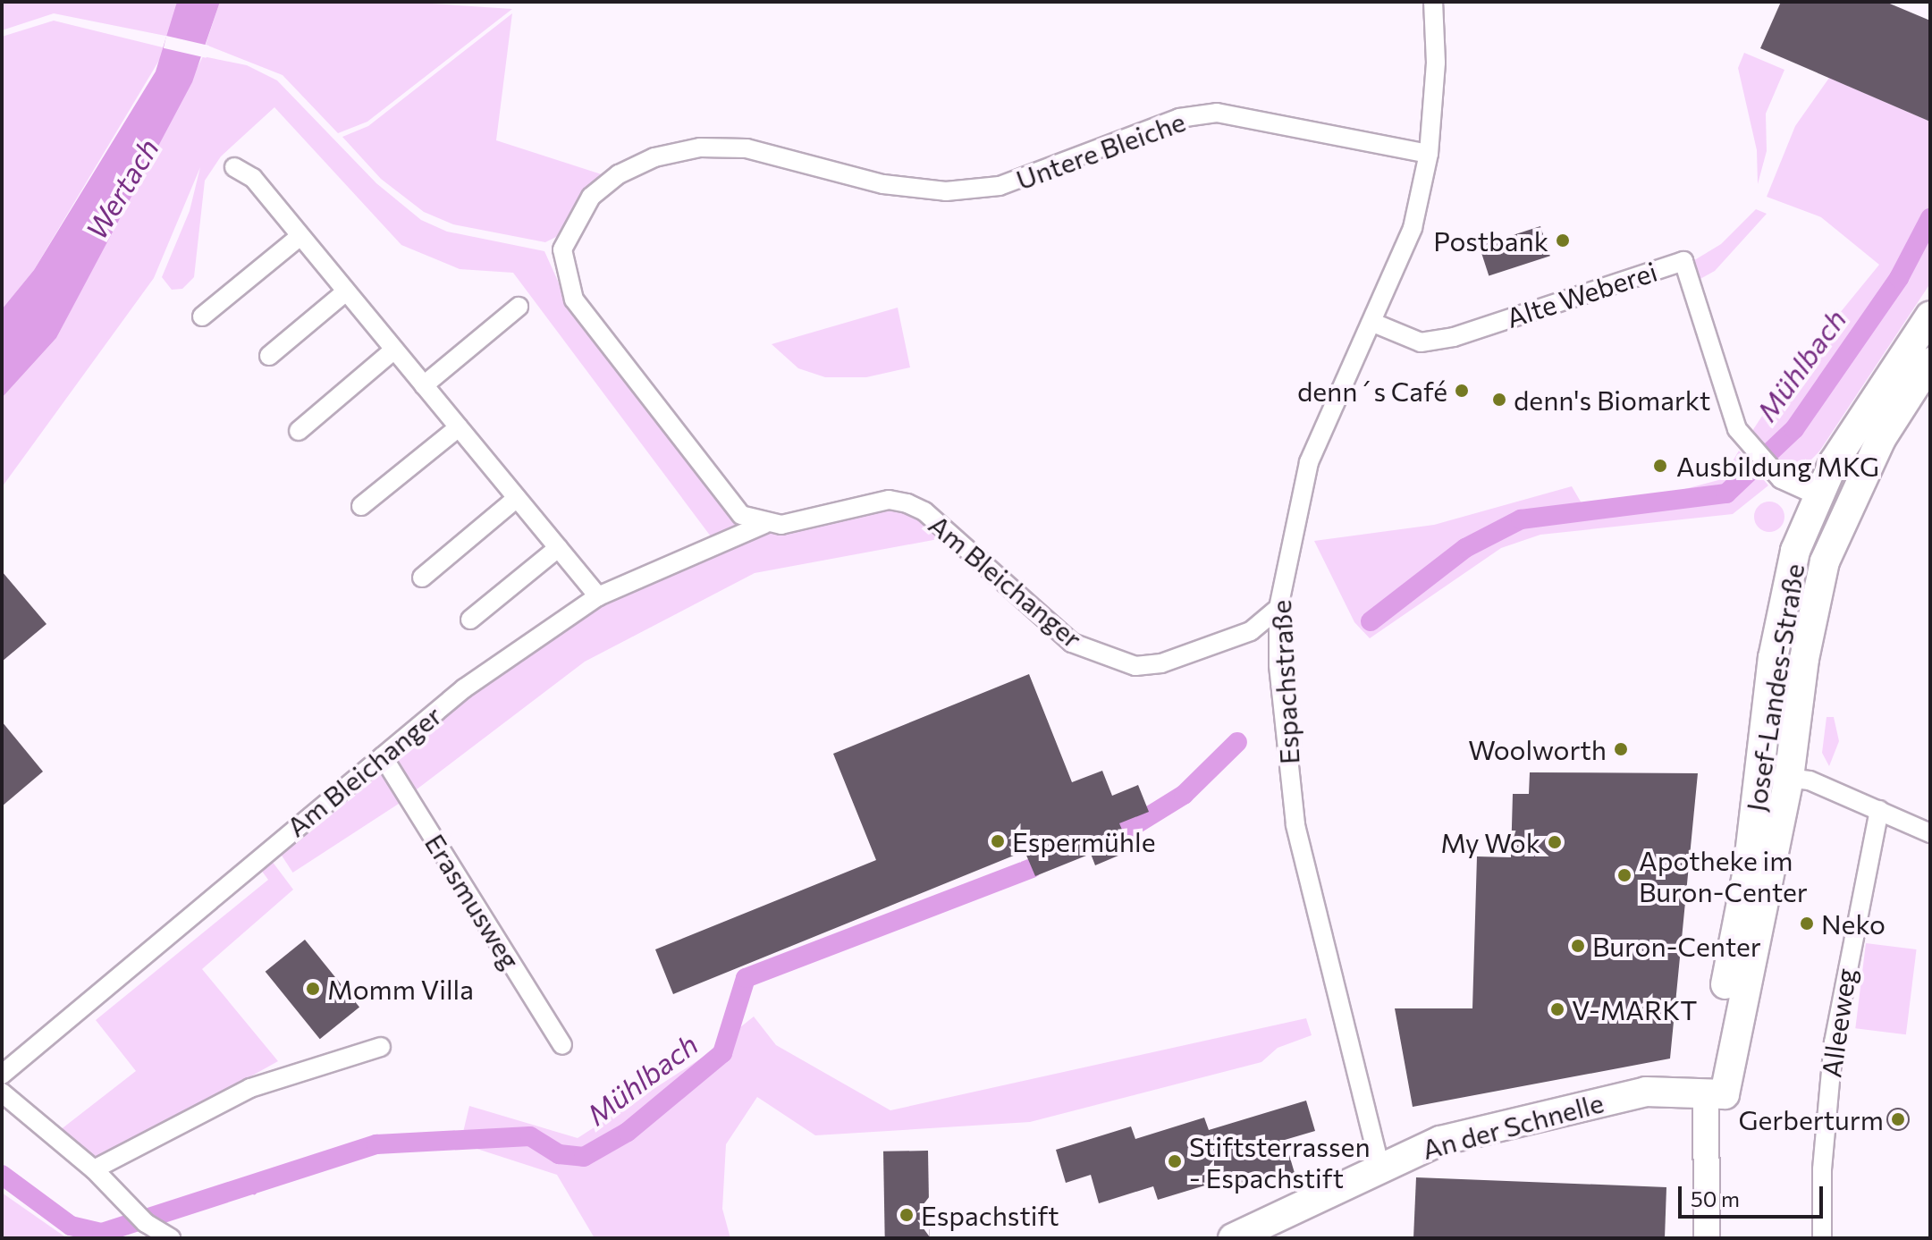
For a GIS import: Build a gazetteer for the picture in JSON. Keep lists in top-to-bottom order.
{
  "streets": {
    "main road": ["Josef-Landes-Straße", "An der Schnelle"],
    "street": [
      "Untere Bleiche",
      "Alte Weberei",
      "Am Bleichanger",
      "Espachstraße",
      "Erasmusweg",
      "Alleeweg"
    ]
  },
  "crossings": [
    ["Untere Bleiche", "Am Bleichanger"],
    ["Untere Bleiche", "Espachstraße"],
    ["Alte Weberei", "Espachstraße"],
    ["Alte Weberei", "Josef-Landes-Straße"],
    ["Am Bleichanger", "Espachstraße"],
    ["Am Bleichanger", "Erasmusweg"],
    ["Espachstraße", "An der Schnelle"],
    ["Josef-Landes-Straße", "An der Schnelle"]
  ],
  "water": ["Wertach", "Mühlbach"],
  "places": [
    "Postbank",
    "denn´s Café",
    "denn's Biomarkt",
    "Ausbildung MKG",
    "Woolworth",
    "Espermühle",
    "My Wok",
    "Apotheke im Buron-Center",
    "Neko",
    "Buron-Center",
    "Momm Villa",
    "V-MARKT",
    "Gerberturm",
    "Stiftsterrassen - Espachstift",
    "Espachstift"
  ],
  "scale_bar": "50 m"
}
